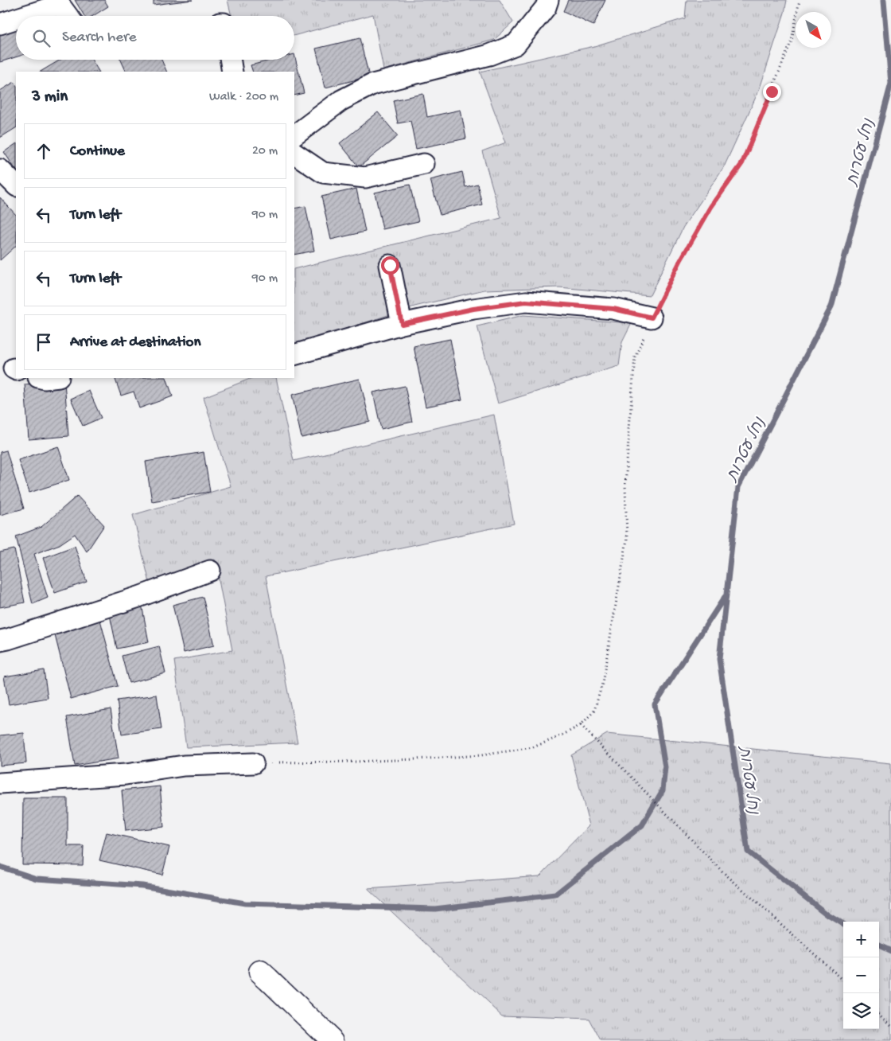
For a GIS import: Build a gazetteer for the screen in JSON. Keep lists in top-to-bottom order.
{
  "water": ["נחל עטרות"],
  "north": "bottom right",
  "page": {
    "search": "Search here",
    "heading": ["3 min", "Walk · 200 m"],
    "list": [
      ["Continue", "20 m"],
      ["Turn left", "90 m"],
      ["Turn left", "90 m"],
      "Arrive at destination"
    ],
    "map_buttons": ["+", "−"]
  }
}
